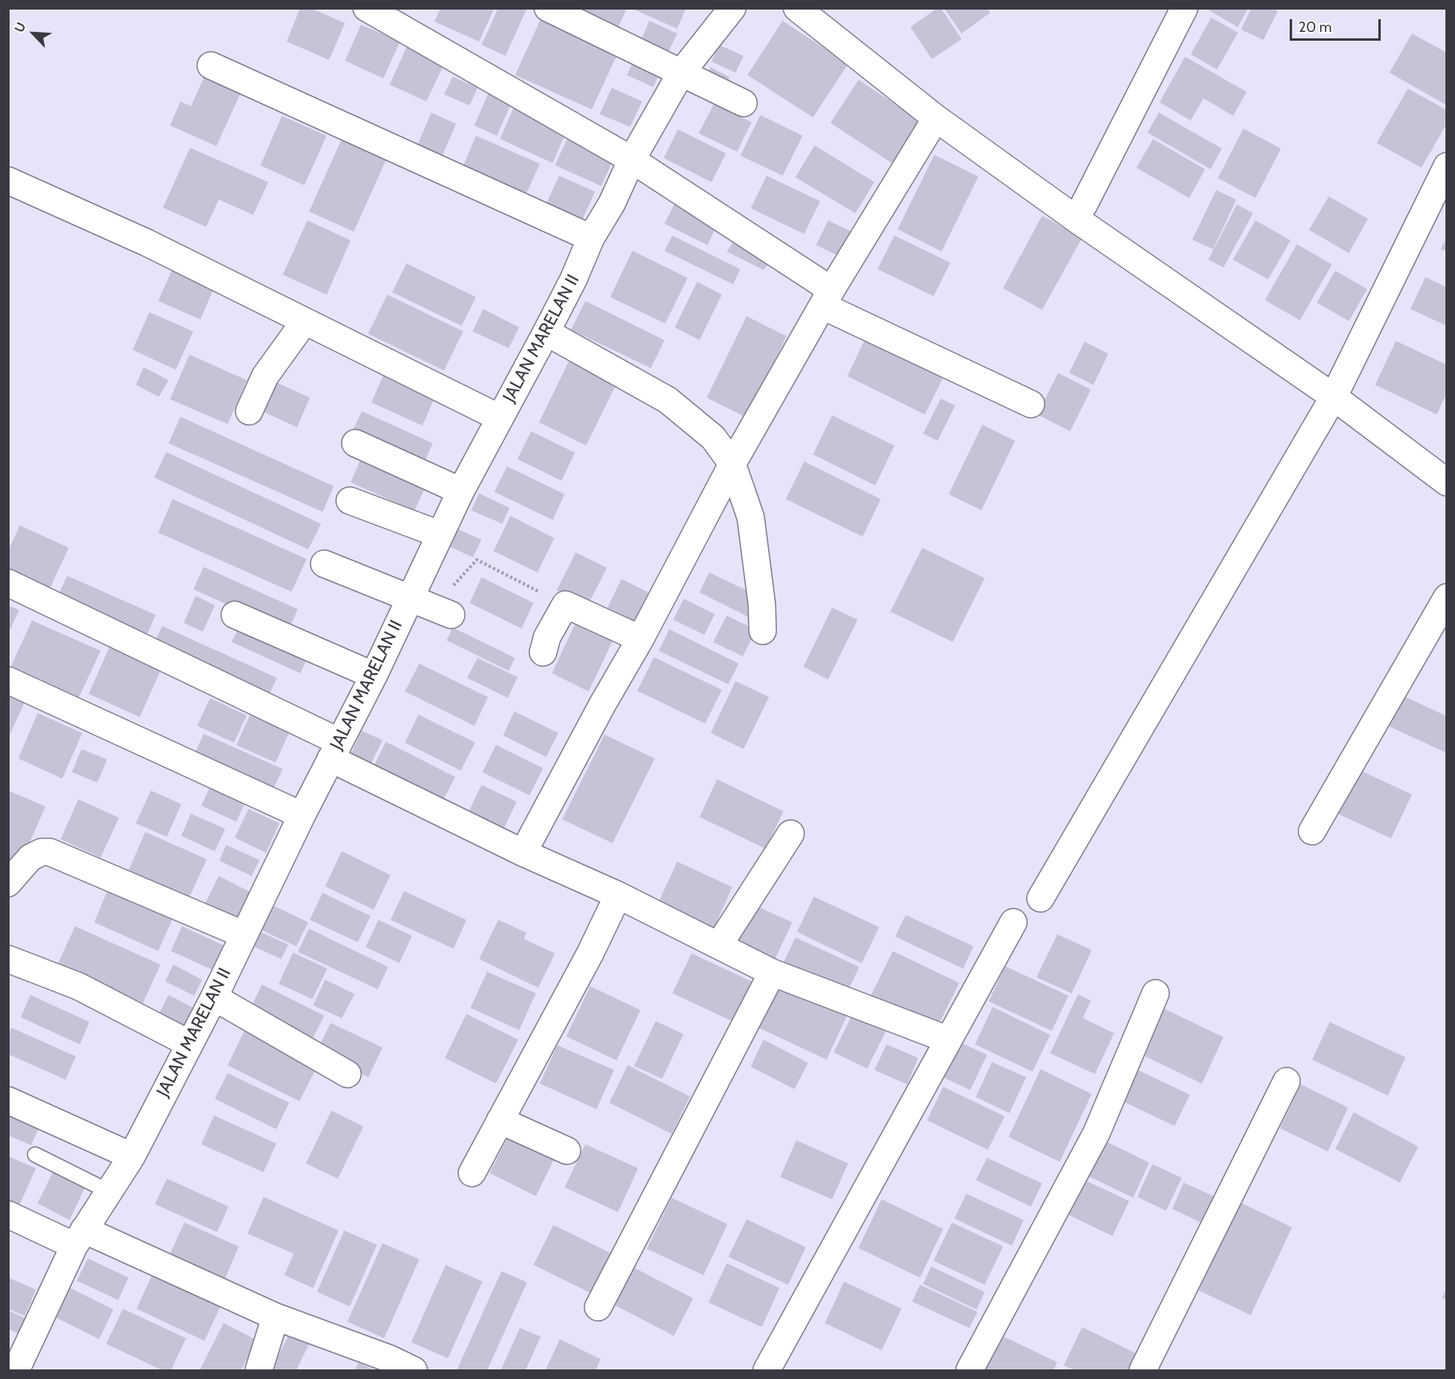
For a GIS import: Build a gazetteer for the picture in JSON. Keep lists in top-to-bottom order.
{
  "streets": {
    "street": ["JALAN MARELAN II"]
  },
  "scale_bar": "20 m",
  "north": "top left"
}
